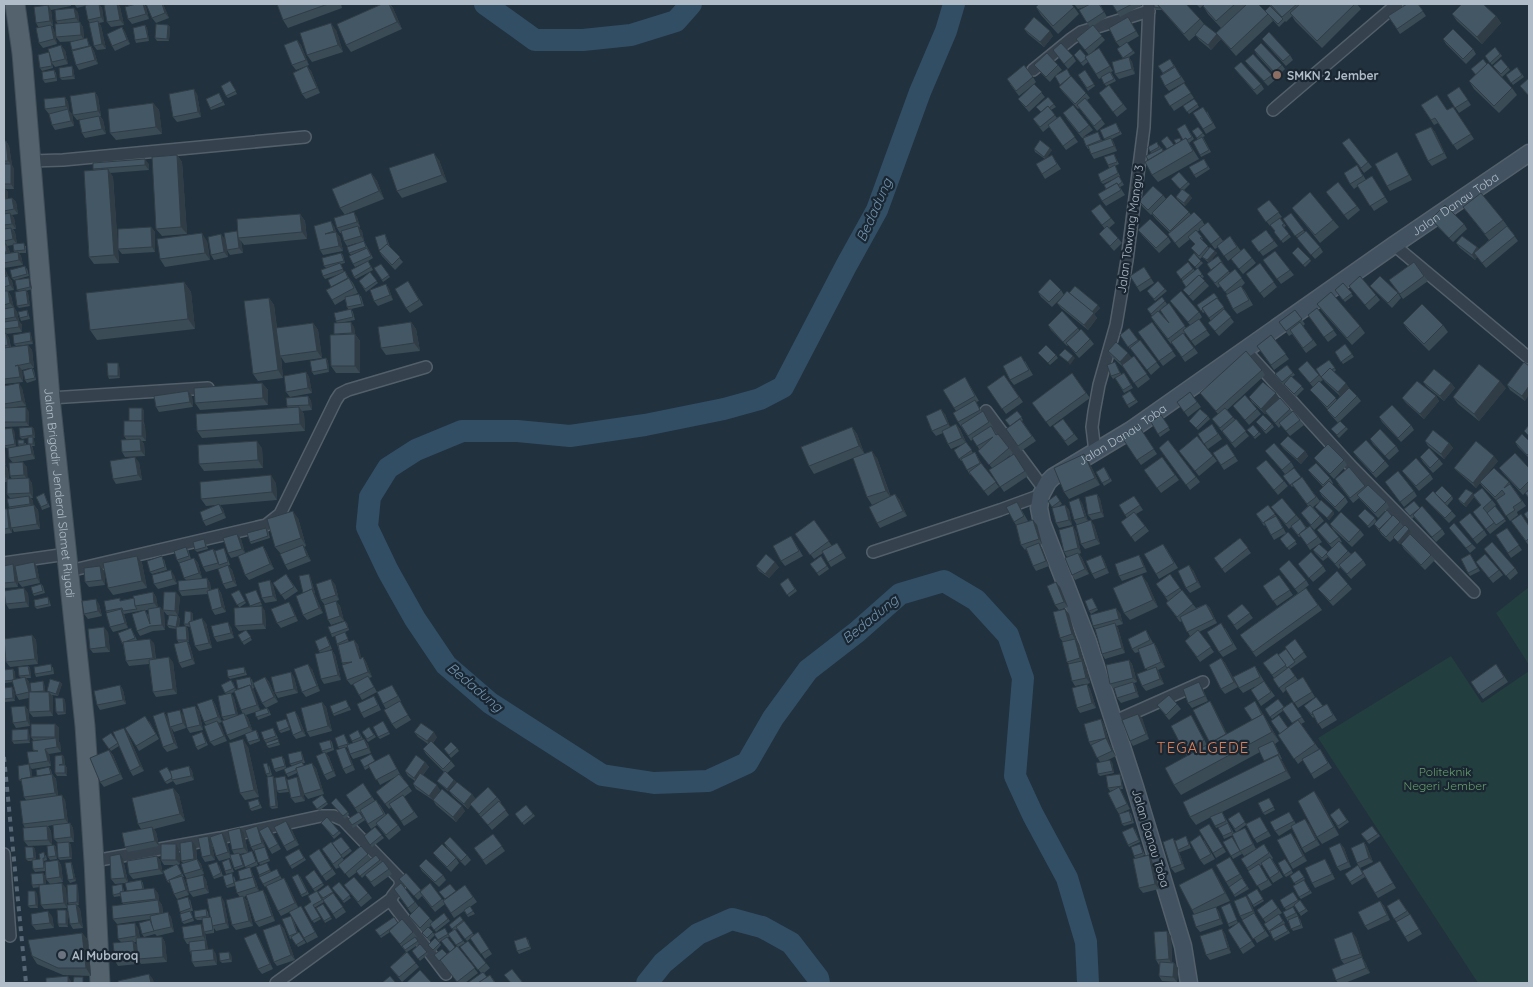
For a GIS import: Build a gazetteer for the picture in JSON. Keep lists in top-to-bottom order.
{
  "streets": {
    "main road": ["Jalan Danau Toba", "Jalan Brigadir Jenderal Slamet Riyadi"],
    "street": ["Jalan Tawang Mangu 3"]
  },
  "crossings": [
    ["Jalan Danau Toba", "Jalan Tawang Mangu 3"]
  ],
  "districts": ["TEGALGEDE"],
  "water": ["Bedadung"],
  "parks": ["Politeknik Negeri Jember"],
  "places": ["SMKN 2 Jember", "Al Mubaroq"]
}
